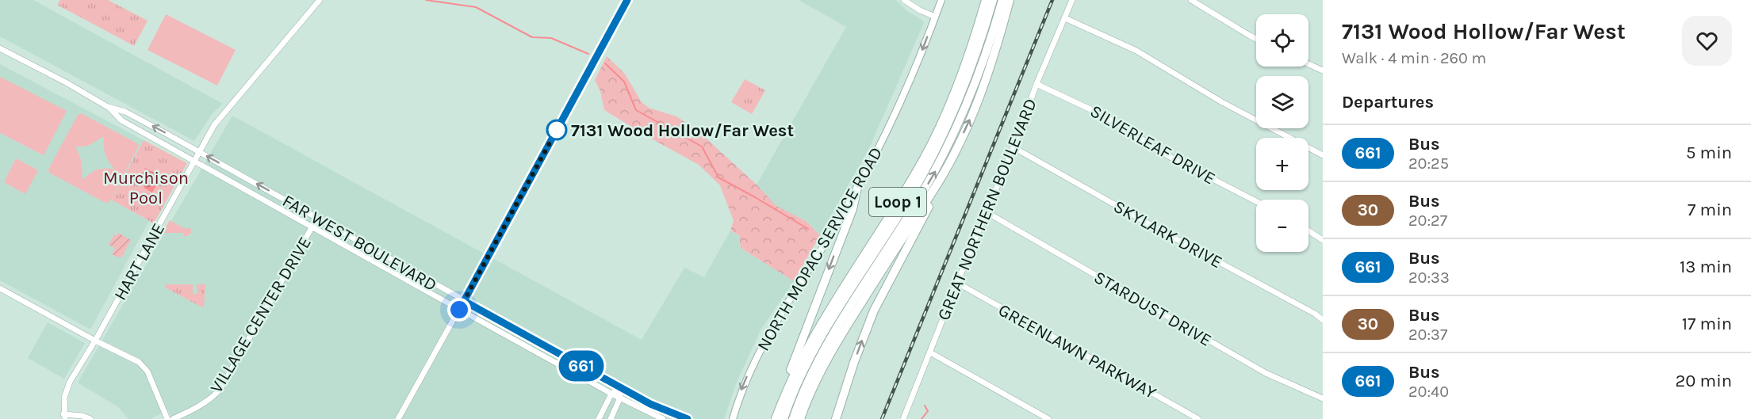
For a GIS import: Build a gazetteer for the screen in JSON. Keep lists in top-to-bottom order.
{
  "streets": {
    "highway": ["Loop 1"],
    "main road": ["NORTH MOPAC SERVICE ROAD"],
    "street": [
      "SILVERLEAF DRIVE",
      "GREAT NORTHERN BOULEVARD",
      "SKYLARK DRIVE",
      "FAR WEST BOULEVARD",
      "HART LANE",
      "STARDUST DRIVE",
      "VILLAGE CENTER DRIVE",
      "GREENLAWN PARKWAY"
    ]
  },
  "crossings": [
    ["SILVERLEAF DRIVE", "GREAT NORTHERN BOULEVARD"],
    ["GREAT NORTHERN BOULEVARD", "SKYLARK DRIVE"],
    ["GREAT NORTHERN BOULEVARD", "STARDUST DRIVE"],
    ["GREAT NORTHERN BOULEVARD", "GREENLAWN PARKWAY"],
    ["FAR WEST BOULEVARD", "HART LANE"],
    ["FAR WEST BOULEVARD", "VILLAGE CENTER DRIVE"]
  ],
  "one_way": ["NORTH MOPAC SERVICE ROAD"],
  "parks": ["Murchison Pool"],
  "places": ["7131 Wood Hollow/Far West"],
  "lines": ["bus line 661"],
  "page": {
    "on_map": "661",
    "heading": [
      ["7131 Wood Hollow/Far West", "Walk · 4 min · 260 m"],
      "Departures"
    ],
    "map_buttons": ["+", "−"],
    "list": [
      {
        "mark": "661",
        "name": "Bus",
        "note": "20:25",
        "value": "5 min"
      },
      {
        "mark": "30",
        "name": "Bus",
        "note": "20:27",
        "value": "7 min"
      },
      {
        "mark": "661",
        "name": "Bus",
        "note": "20:33",
        "value": "13 min"
      },
      {
        "mark": "30",
        "name": "Bus",
        "note": "20:37",
        "value": "17 min"
      },
      {
        "mark": "661",
        "name": "Bus",
        "note": "20:40",
        "value": "20 min"
      }
    ]
  }
}
